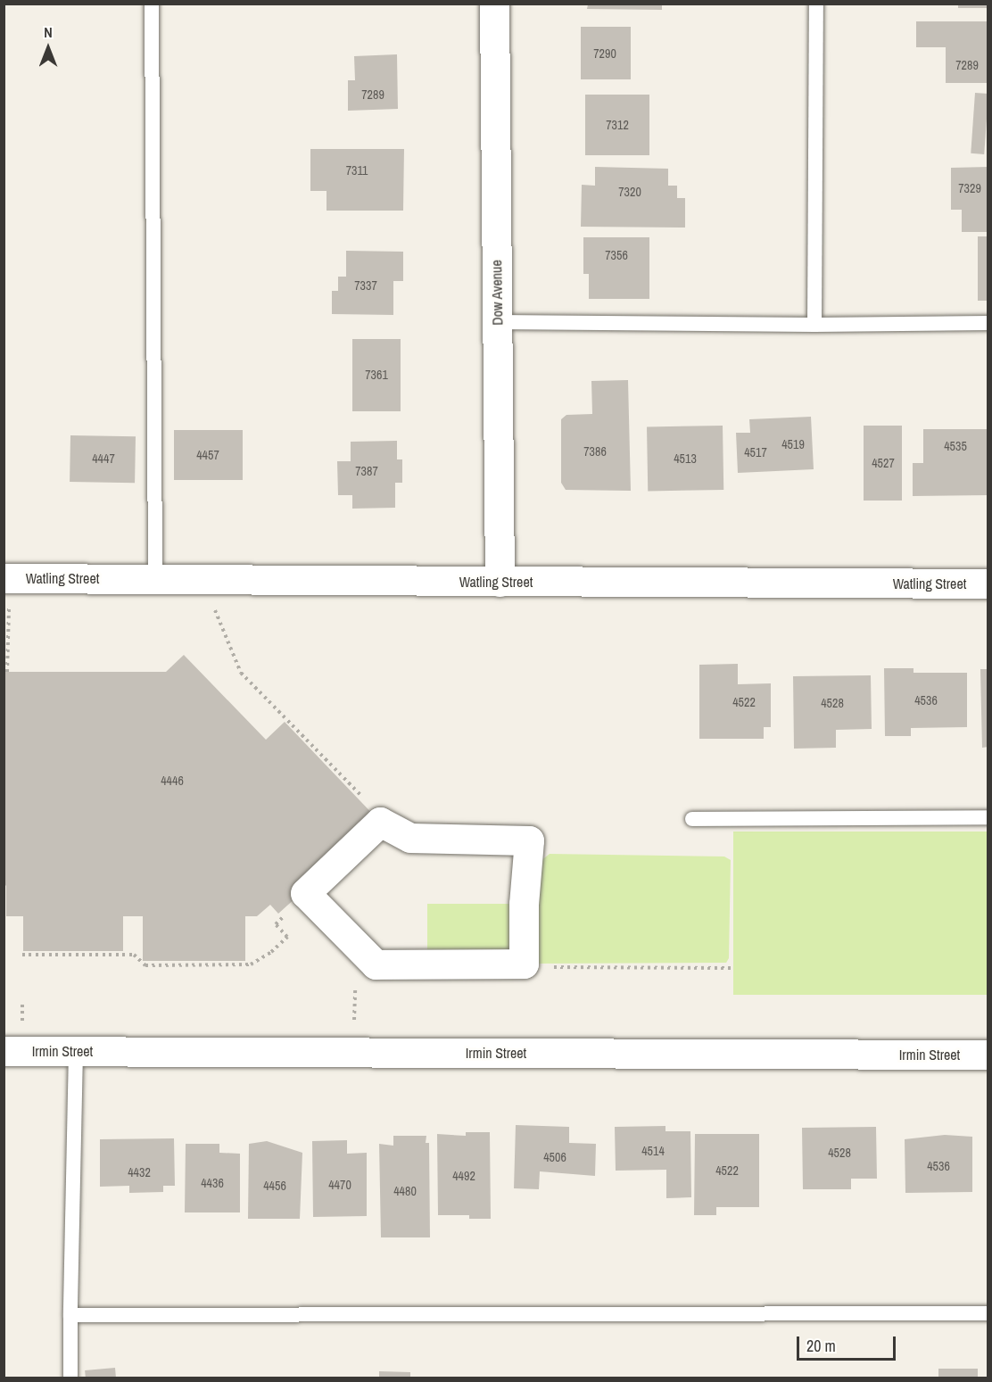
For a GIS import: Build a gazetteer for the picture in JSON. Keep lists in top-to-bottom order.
{
  "streets": {
    "street": ["Dow Avenue", "Watling Street", "Irmin Street"]
  },
  "crossings": [
    ["Dow Avenue", "Watling Street"]
  ],
  "house_numbers": [
    "7290",
    "7289",
    "7289",
    "7312",
    "7311",
    "7329",
    "7320",
    "7356",
    "7337",
    "7361",
    "4519",
    "4535",
    "7386",
    "4517",
    "4457",
    "4447",
    "4513",
    "4527",
    "7387",
    "4536",
    "4522",
    "4528",
    "4446",
    "4514",
    "4528",
    "4506",
    "4536",
    "4522",
    "4432",
    "4492",
    "4436",
    "4470",
    "4456",
    "4480"
  ],
  "scale_bar": "20 m",
  "north": "top"
}
